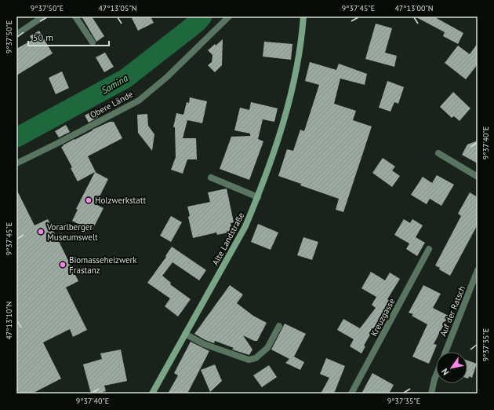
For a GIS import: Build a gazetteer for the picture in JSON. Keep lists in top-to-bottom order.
{
  "streets": {
    "main road": ["Alte Landstraße"],
    "street": ["Obere Lände", "Auf der Ratsch", "Kreuzgasse"]
  },
  "water": ["Samina"],
  "places": ["Holzwerkstatt", "Vorarlberger Museumswelt", "Biomasseheizwerk Frastanz"],
  "scale_bar": "50 m",
  "north": "bottom left",
  "coordinates": [
    "9°37'50\"E",
    "47°13'05\"N",
    "9°37'45\"E",
    "47°13'00\"N",
    "9°37'40\"E",
    "47°13'10\"N",
    "9°37'35\"E"
  ]
}
